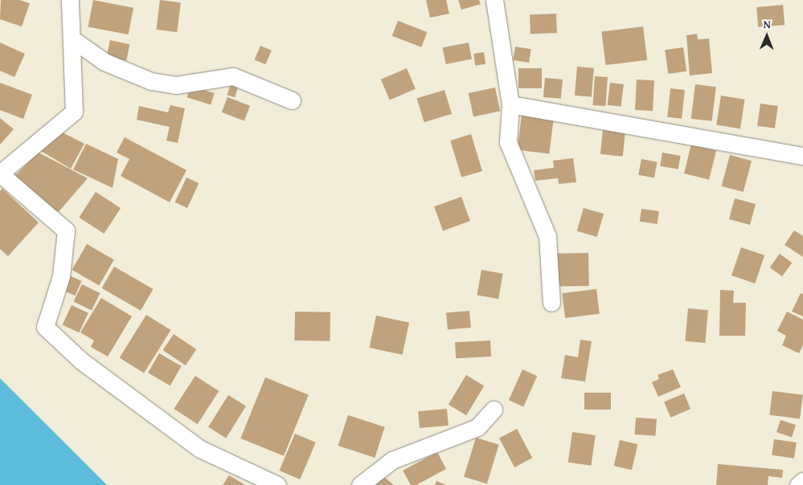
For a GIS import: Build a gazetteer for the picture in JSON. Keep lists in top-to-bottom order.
{
  "north": "top"
}
